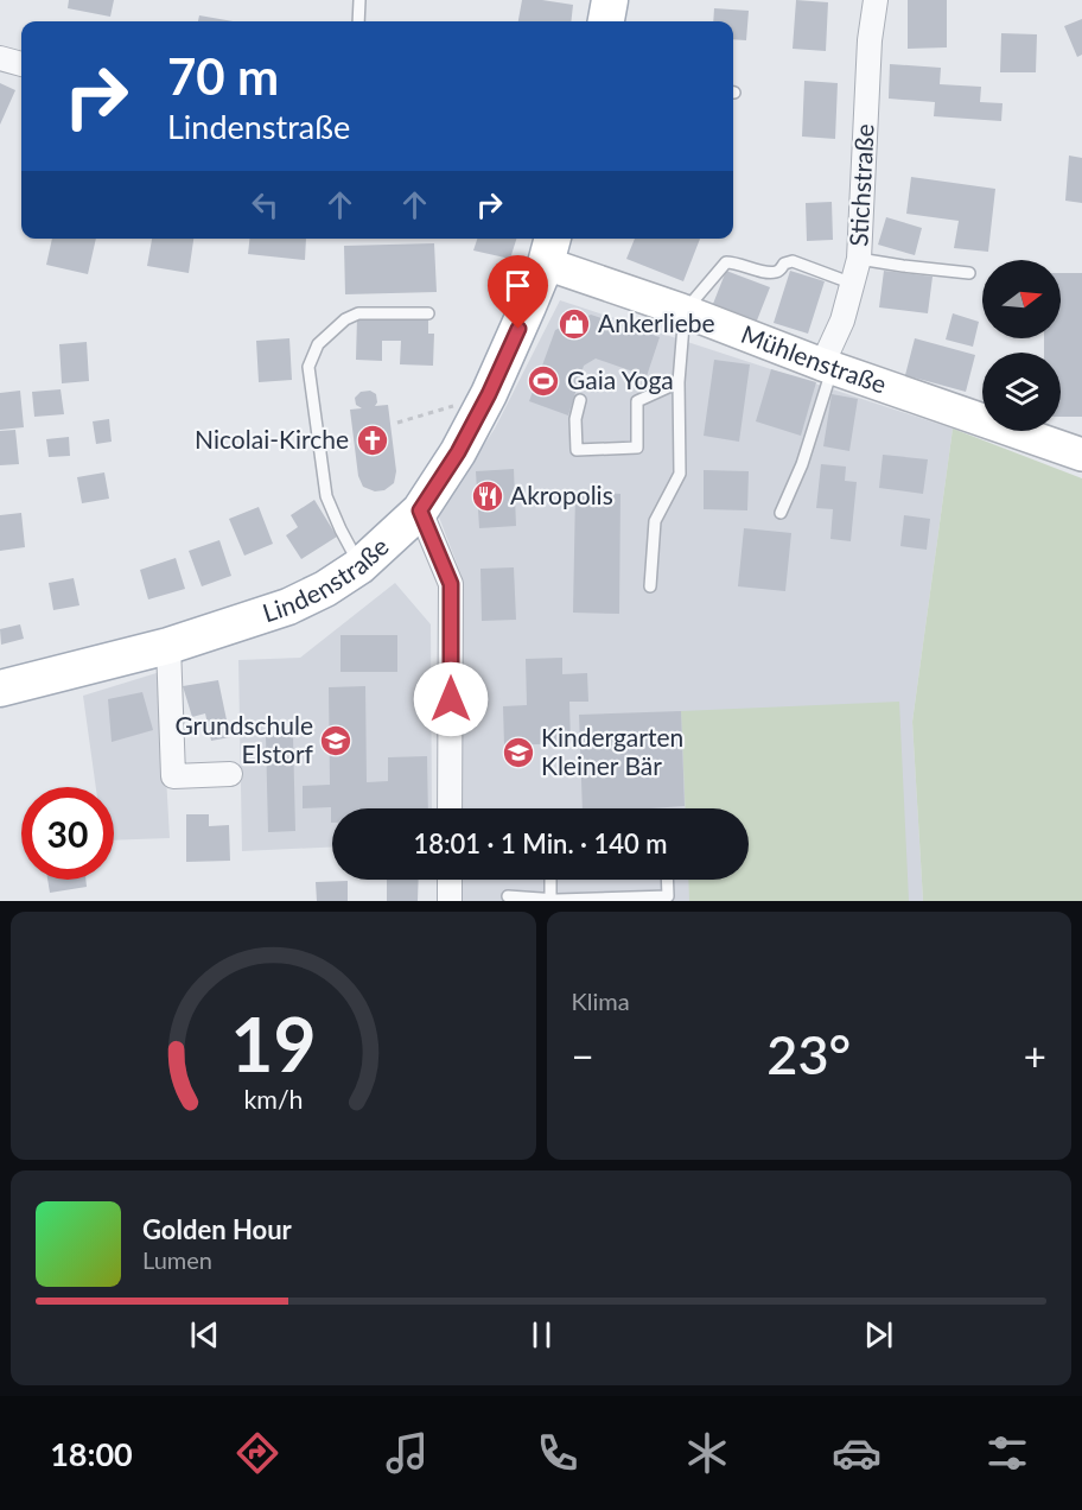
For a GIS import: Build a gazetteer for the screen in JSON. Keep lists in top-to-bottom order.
{
  "streets": {
    "main road": ["Mühlenstraße", "Lindenstraße"],
    "street": ["Stichstraße"]
  },
  "crossings": [
    ["Stichstraße", "Mühlenstraße"],
    ["Mühlenstraße", "Lindenstraße"]
  ],
  "places": {
    "shop": ["Ankerliebe"],
    "sports": ["Gaia Yoga"],
    "church": ["Nicolai-Kirche"],
    "restaurant": ["Akropolis"],
    "school or university": ["Grundschule Elstorf", "Kindergarten Kleiner Bär"]
  },
  "north": "right",
  "page": {
    "turn": ["70 m", "Lindenstraße"],
    "limit": "30",
    "trip": "18:01 · 1 Min. · 140 m",
    "tile": "Klima",
    "heat": ["−", "23°", "+"],
    "song": ["Golden Hour", "Lumen"],
    "tabs": "18:00",
    "gauge": ["19", "km/h"]
  }
}
